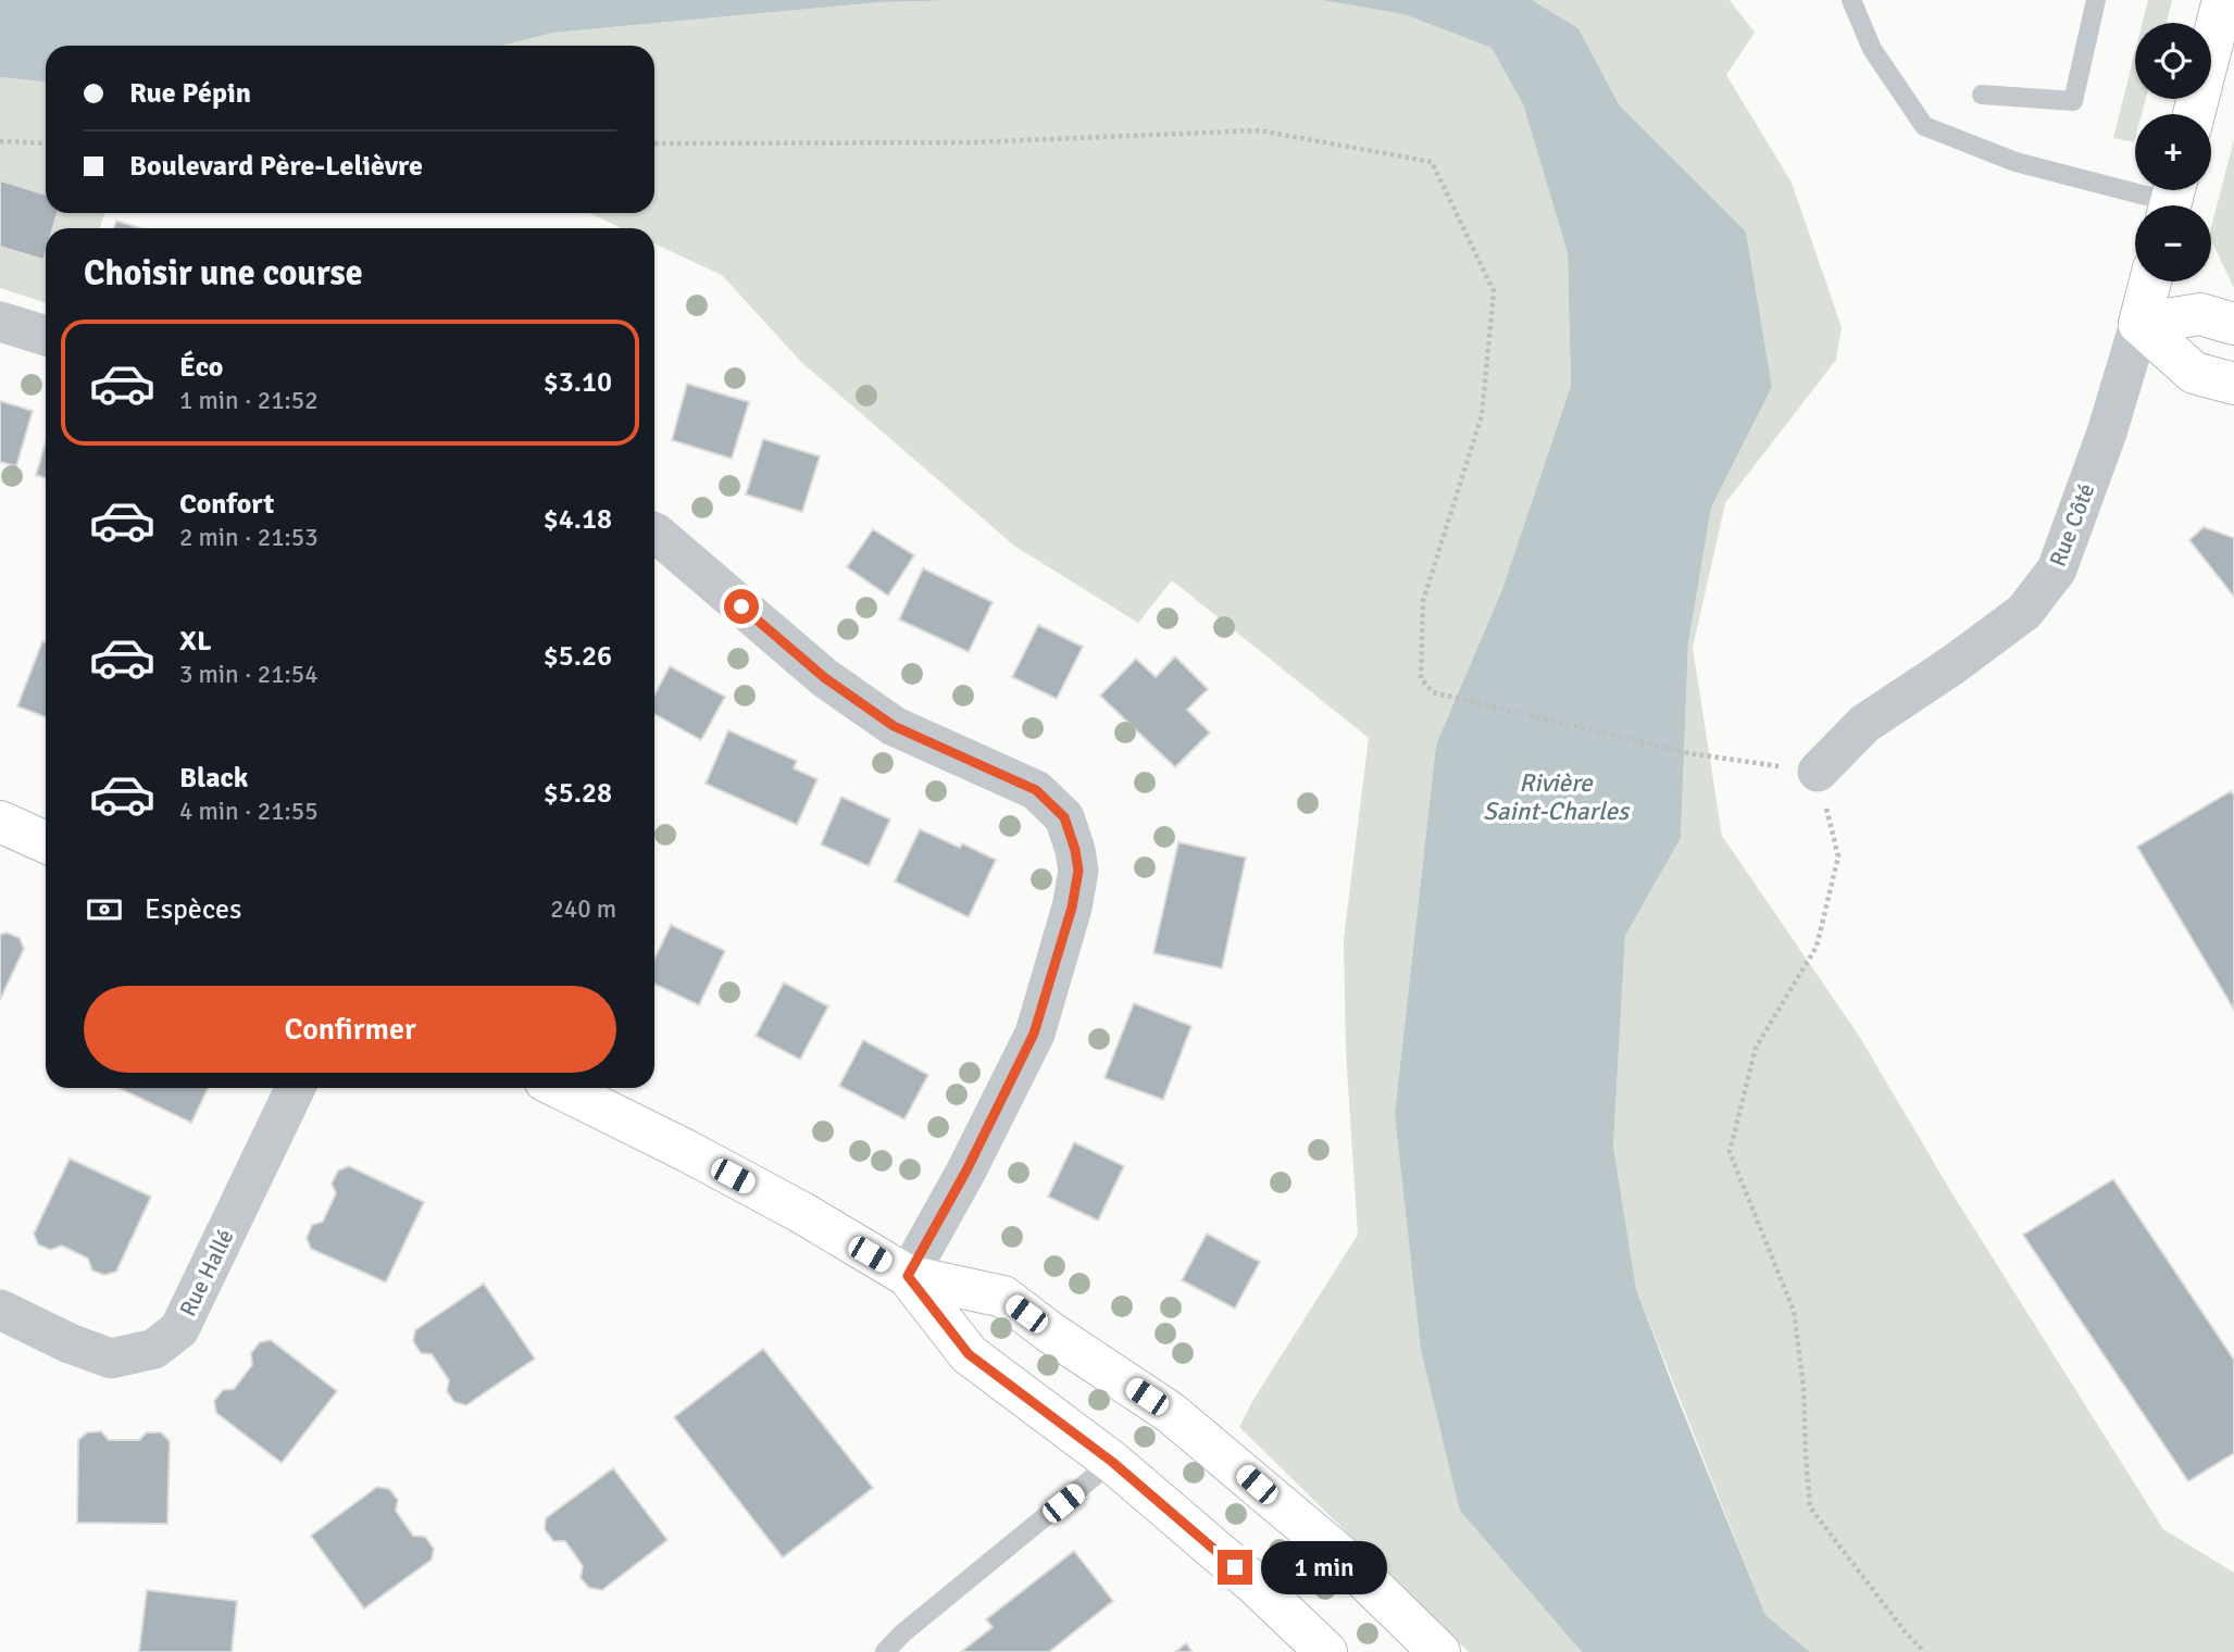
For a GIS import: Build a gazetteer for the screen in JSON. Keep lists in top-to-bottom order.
{
  "streets": {
    "main road": ["Rue Côté"],
    "street": ["Rue Hallé"]
  },
  "water": ["Rivière Saint-Charles"],
  "page": {
    "map_buttons": ["+", "−"],
    "banner": ["Rue Pépin", "Boulevard Père-Lelièvre"],
    "heading": "Choisir une course",
    "list": [
      {
        "name": "Éco",
        "note": "1 min · 21:52",
        "value": "$3.10"
      },
      {
        "name": "Confort",
        "note": "2 min · 21:53",
        "value": "$4.18"
      },
      {
        "name": "XL",
        "note": "3 min · 21:54",
        "value": "$5.26"
      },
      {
        "name": "Black",
        "note": "4 min · 21:55",
        "value": "$5.28"
      }
    ],
    "pay": ["Espèces", "240 m"],
    "buttons": "Confirmer",
    "bubble": "1 min"
  }
}
